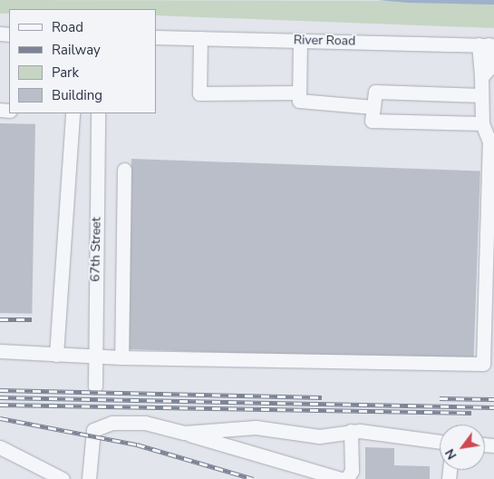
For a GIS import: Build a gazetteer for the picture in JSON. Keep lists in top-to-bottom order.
{
  "streets": {
    "street": ["River Road", "67th Street"]
  },
  "legend": [
    "Road",
    "Railway",
    "Park",
    "Building"
  ],
  "north": "bottom left"
}
